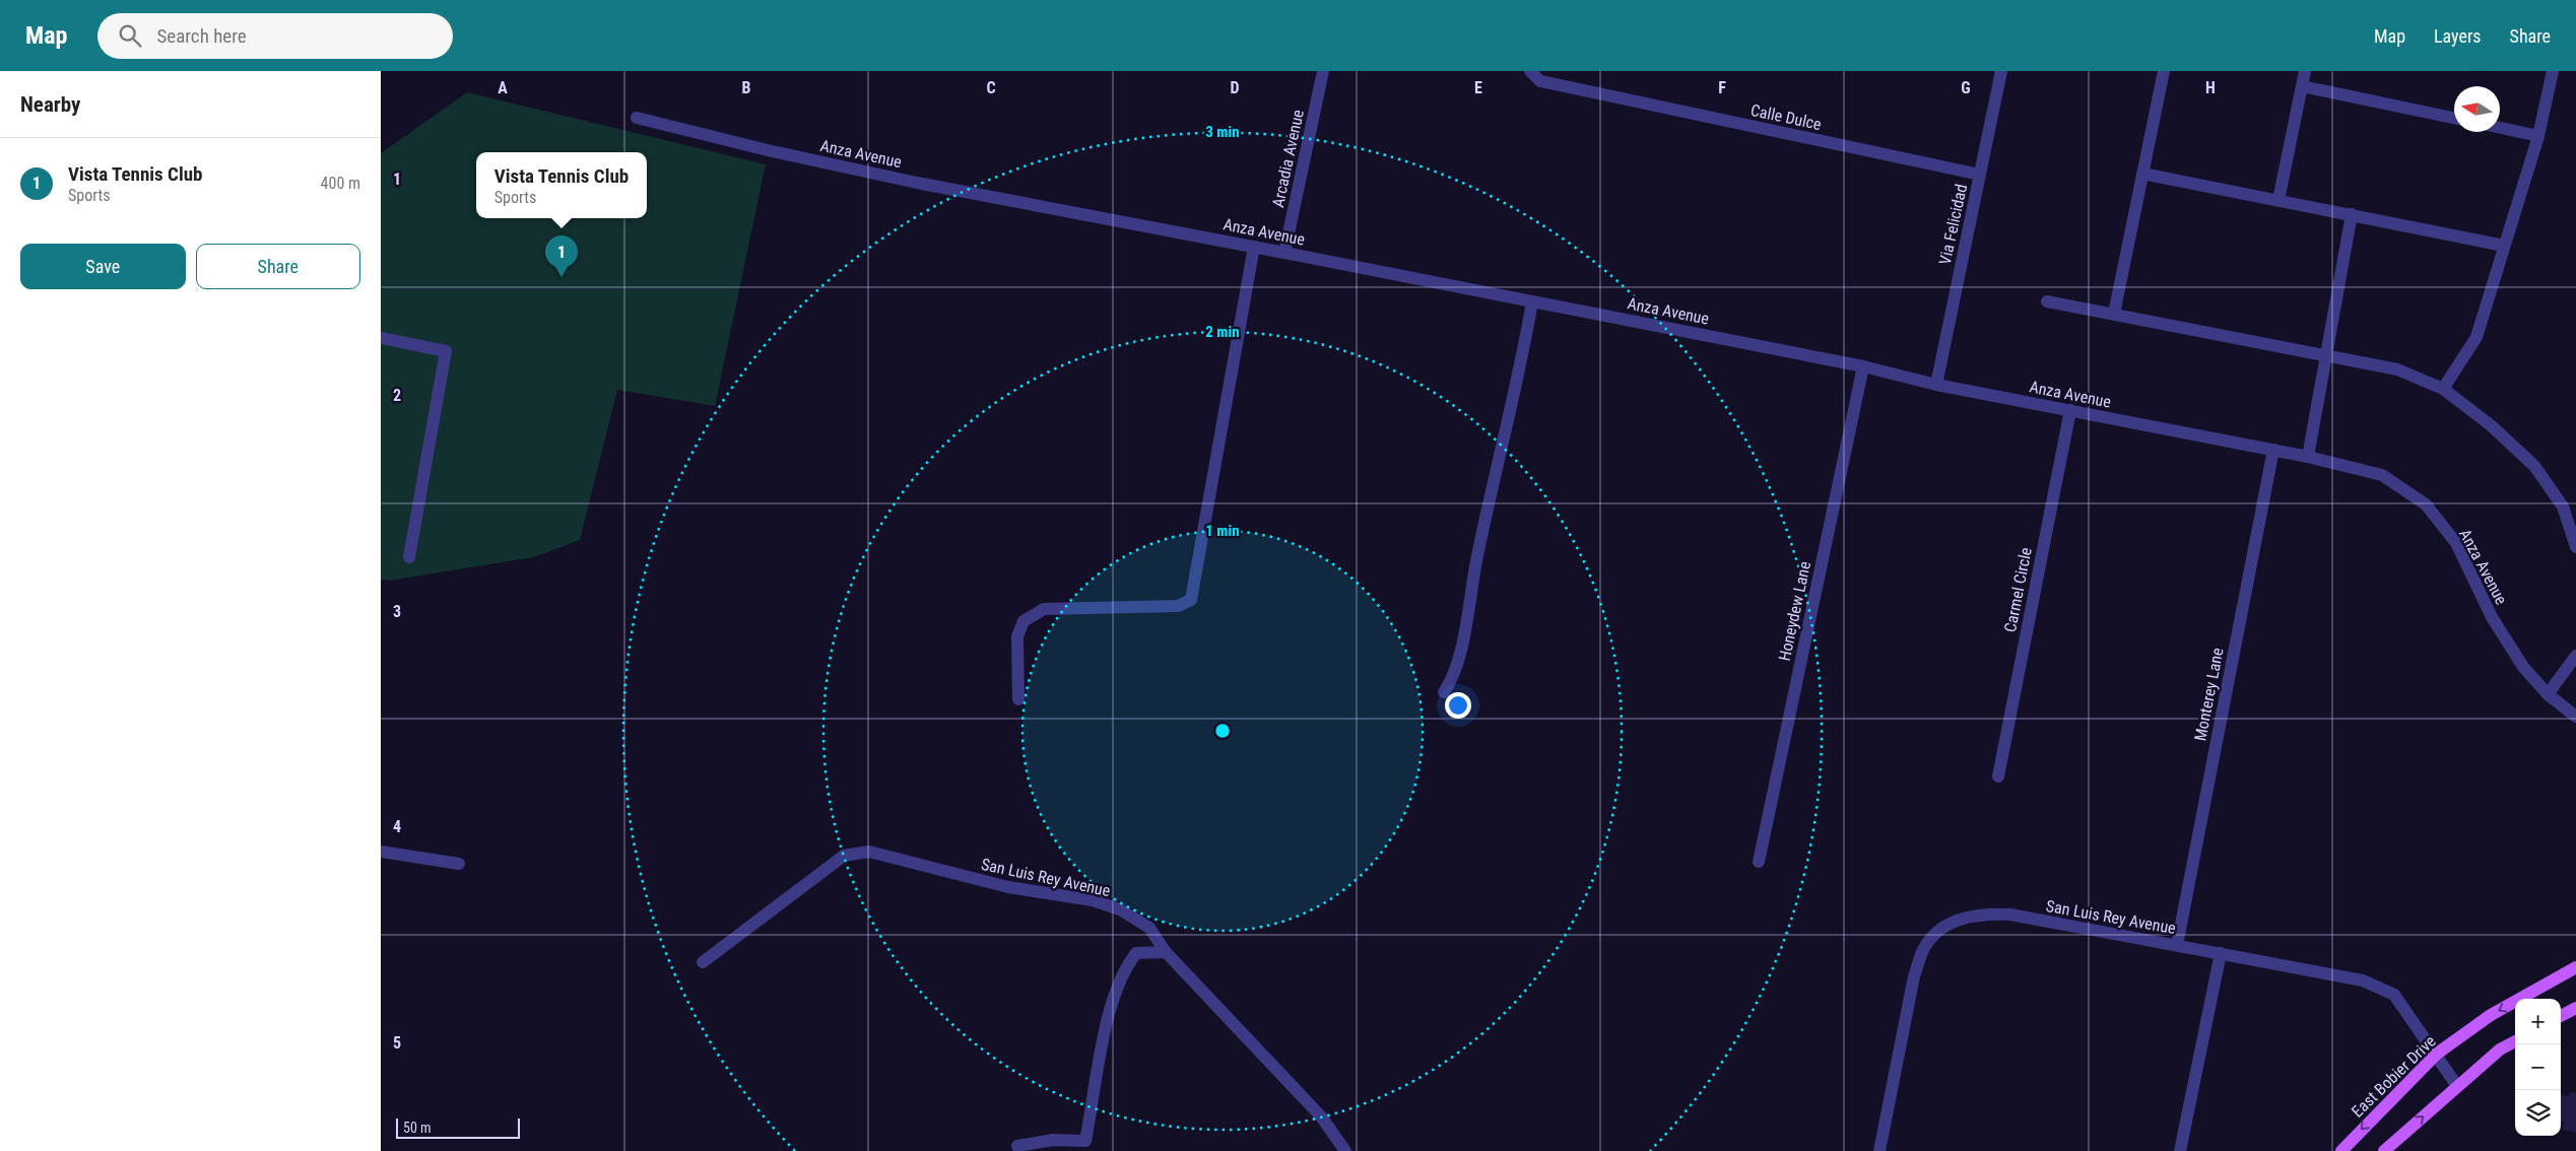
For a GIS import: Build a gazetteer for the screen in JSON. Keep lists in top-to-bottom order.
{
  "streets": {
    "main road": ["East Bobier Drive"],
    "street": [
      "Calle Dulce",
      "Anza Avenue",
      "Arcadia Avenue",
      "Via Felicidad",
      "Carmel Circle",
      "Honeydew Lane",
      "Monterey Lane",
      "San Luis Rey Avenue"
    ]
  },
  "crossings": [
    ["Calle Dulce", "Via Felicidad"],
    ["Anza Avenue", "Arcadia Avenue"],
    ["Anza Avenue", "Via Felicidad"],
    ["Anza Avenue", "Carmel Circle"],
    ["Anza Avenue", "Honeydew Lane"],
    ["Anza Avenue", "Monterey Lane"],
    ["Monterey Lane", "San Luis Rey Avenue"],
    ["San Luis Rey Avenue", "East Bobier Drive"]
  ],
  "scale_bar": "50 m",
  "north": "left",
  "page": {
    "header": "Map",
    "search": "Search here",
    "nav": ["Map", "Layers", "Share"],
    "heading": "Nearby",
    "list": [
      {
        "mark": "1",
        "name": "Vista Tennis Club",
        "note": "Sports",
        "value": "400 m"
      }
    ],
    "popup": ["Vista Tennis Club", "Sports"],
    "buttons": ["Save", "Share"],
    "pins": "1",
    "map_buttons": ["+", "−"],
    "scale": "50 m"
  },
  "grid": {
    "columns": [
      "A",
      "B",
      "C",
      "D",
      "E",
      "F",
      "G",
      "H"
    ],
    "rows": [
      "1",
      "2",
      "3",
      "4",
      "5"
    ]
  },
  "rings": ["3 min", "2 min", "1 min"]
}
